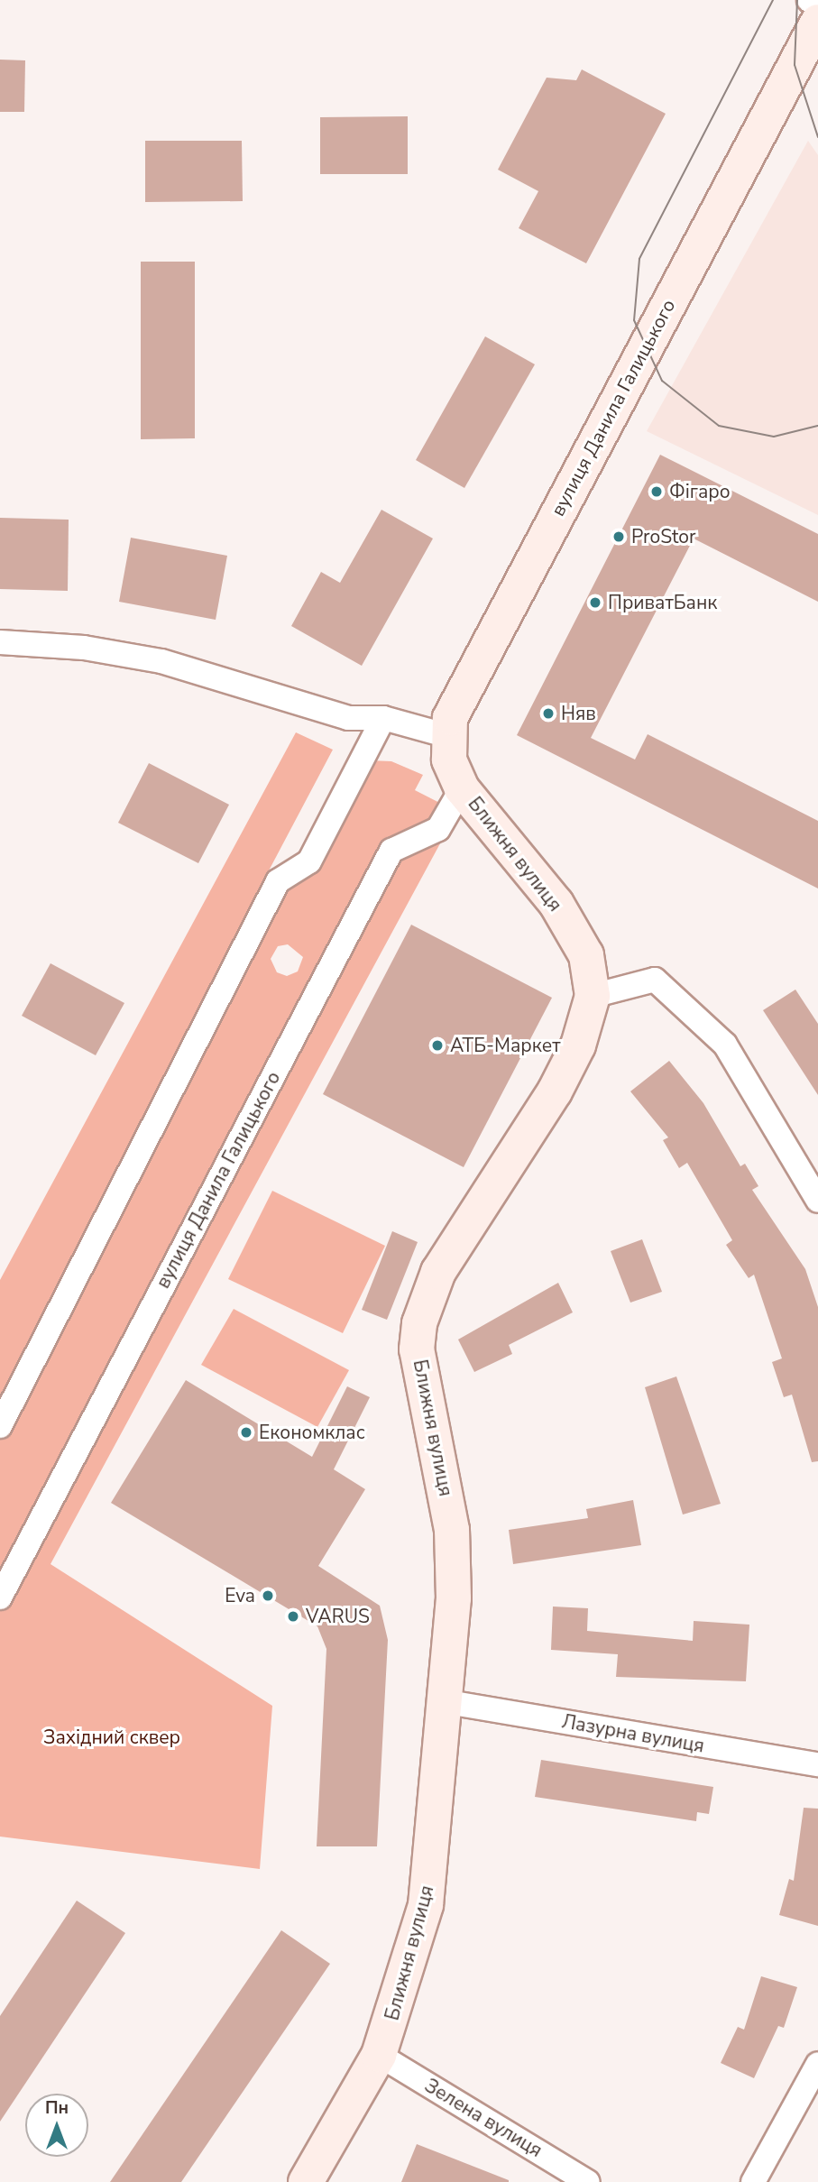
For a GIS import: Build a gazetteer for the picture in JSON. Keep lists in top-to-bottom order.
{
  "streets": {
    "street": [
      "вулиця Данила Галицького",
      "Ближня вулиця",
      "Лазурна вулиця",
      "Зелена вулиця"
    ]
  },
  "crossings": [
    ["вулиця Данила Галицького", "Ближня вулиця"],
    ["Ближня вулиця", "Лазурна вулиця"],
    ["Ближня вулиця", "Зелена вулиця"]
  ],
  "parks": ["Західний сквер"],
  "places": [
    "Фігаро",
    "ProStor",
    "ПриватБанк",
    "Няв",
    "АТБ-Маркет",
    "Економклас",
    "Eva",
    "VARUS"
  ],
  "north": "top"
}
